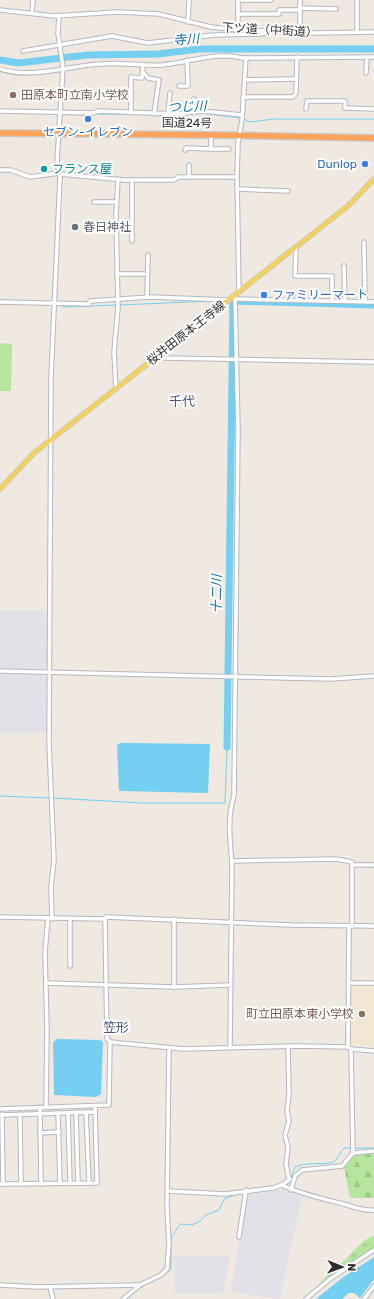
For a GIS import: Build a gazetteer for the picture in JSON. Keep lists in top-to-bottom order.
{
  "streets": {
    "highway": ["国道24号"],
    "main road": ["桜井田原本王寺線"],
    "street": ["下ツ道（中街道）"]
  },
  "districts": ["千代", "笠形"],
  "water": ["寺川", "つじ川", "十二川"],
  "places": [
    "田原本町立南小学校",
    "セブン-イレブン",
    "Dunlop",
    "フランス屋",
    "春日神社",
    "ファミリーマート",
    "町立田原本東小学校"
  ],
  "north": "right"
}
